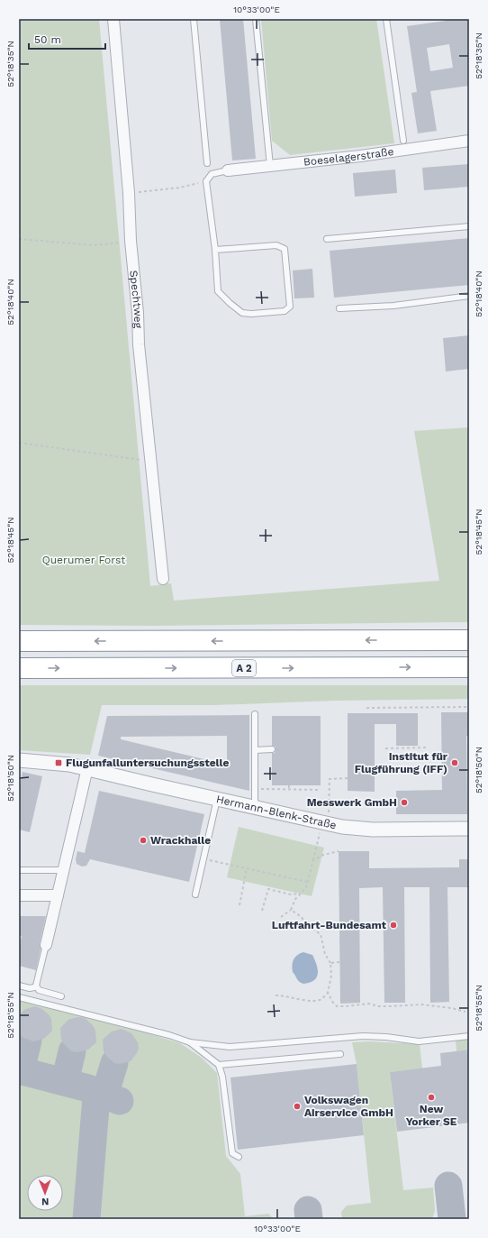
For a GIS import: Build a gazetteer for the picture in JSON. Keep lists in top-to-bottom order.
{
  "streets": {
    "highway": ["A 2"],
    "street": ["Boeselagerstraße", "Spechtweg", "Hermann-Blenk-Straße"]
  },
  "parks": ["Querumer Forst"],
  "places": {
    "transit": ["Flugunfalluntersuchungsstelle"],
    "other": [
      "Institut für Flugführung (IFF)",
      "Messwerk GmbH",
      "Wrackhalle",
      "Luftfahrt-Bundesamt",
      "New Yorker SE",
      "Volkswagen Airservice GmbH"
    ]
  },
  "scale_bar": "50 m",
  "north": "bottom",
  "coordinates": [
    "10°33'00\"E",
    "52°18'35\"N",
    "52°18'40\"N",
    "52°18'45\"N",
    "52°18'50\"N",
    "52°18'55\"N"
  ]
}
